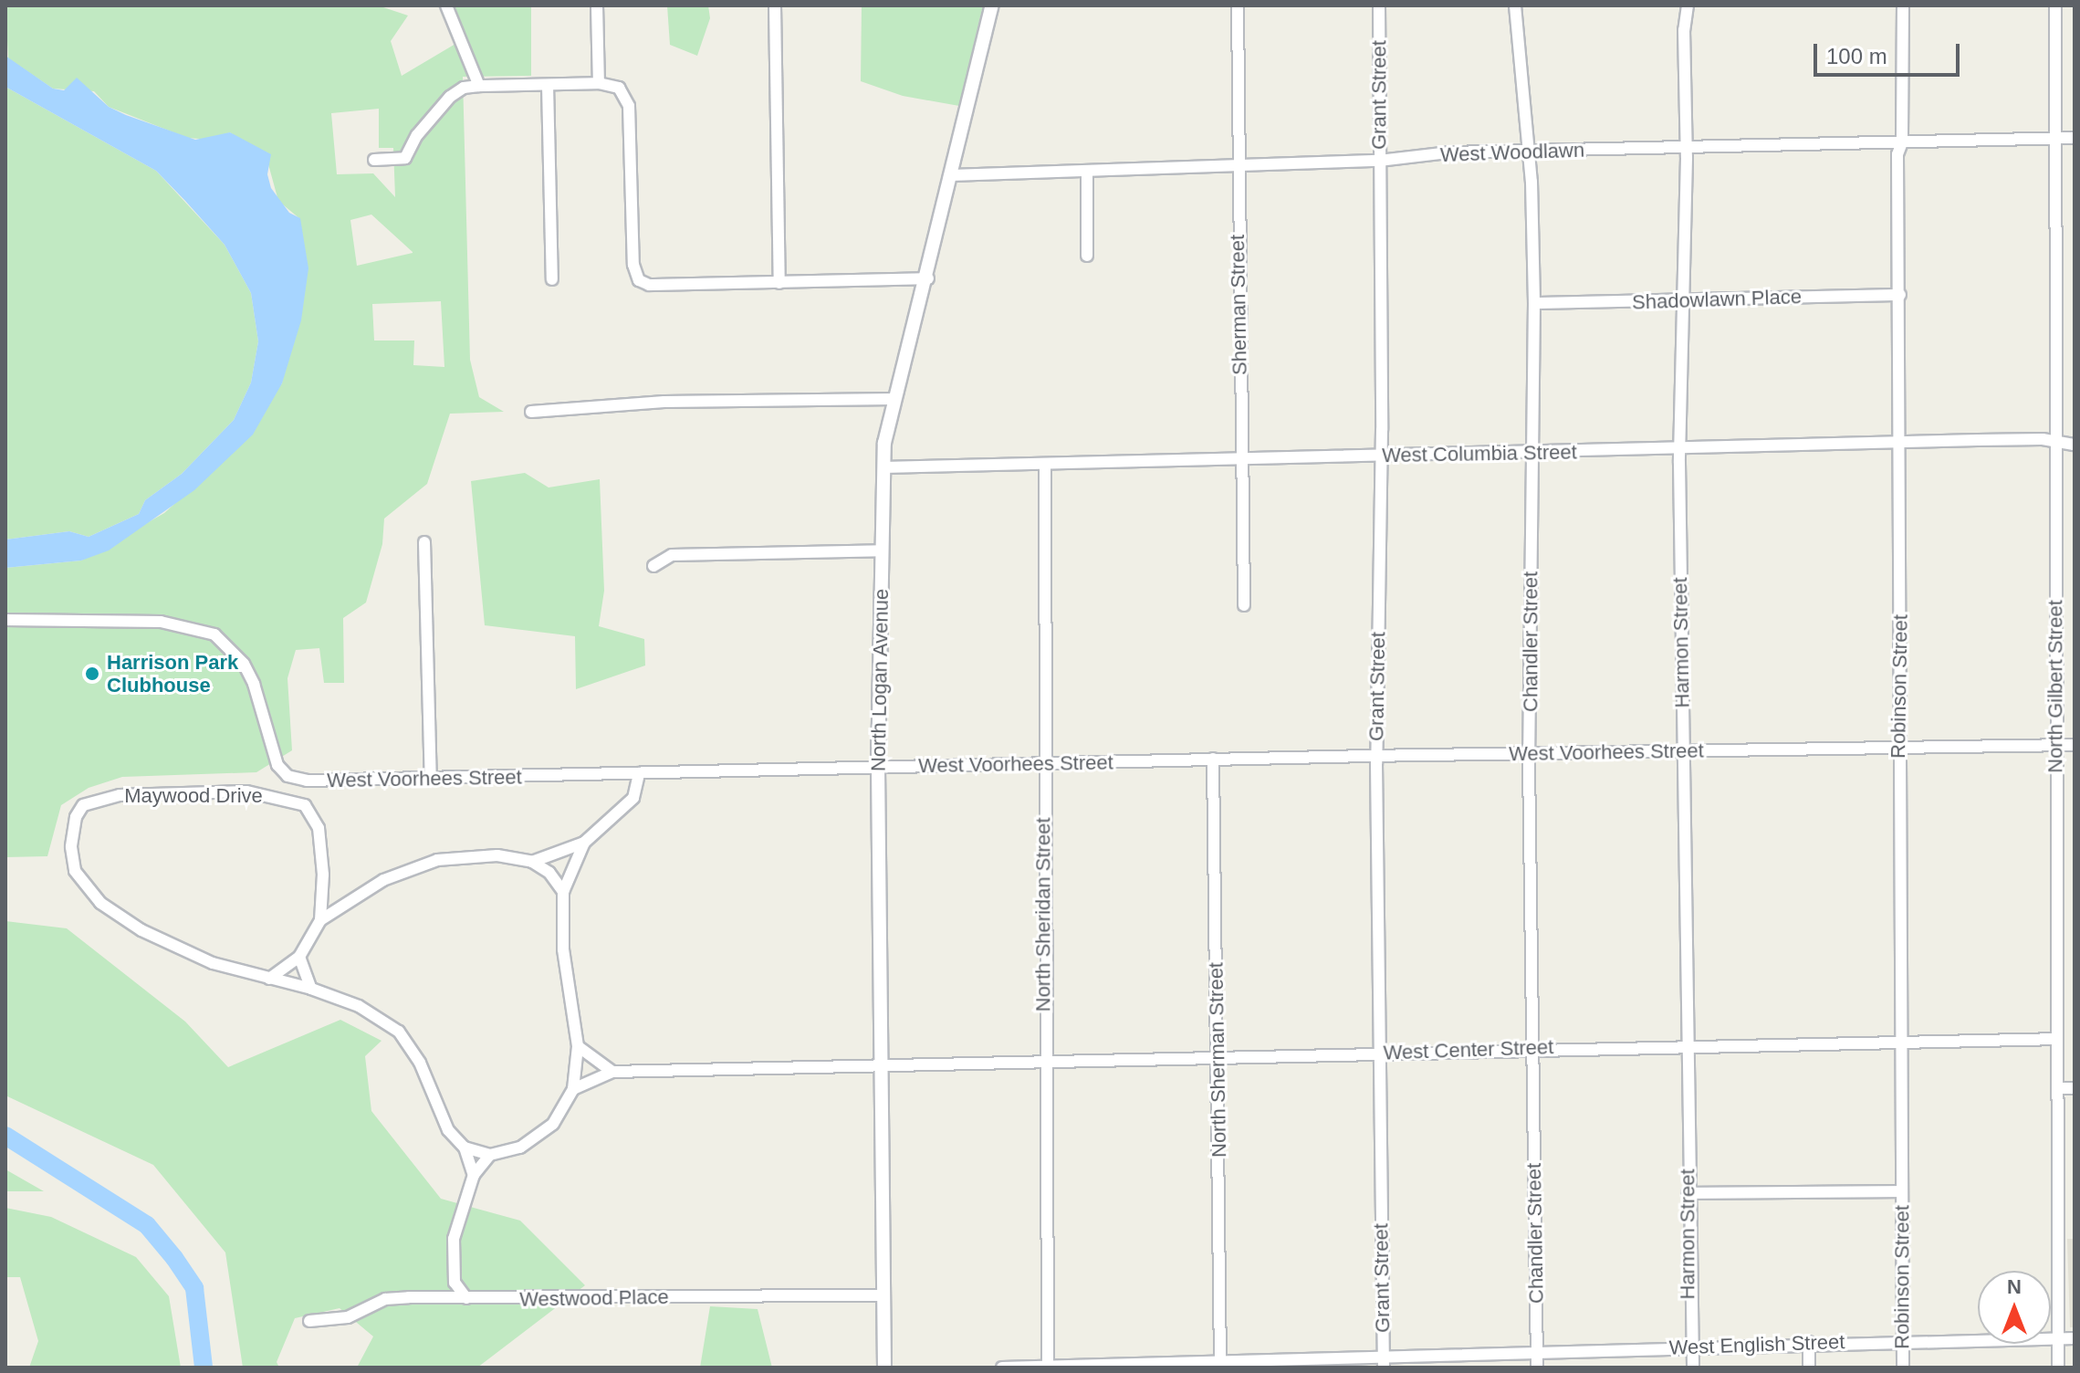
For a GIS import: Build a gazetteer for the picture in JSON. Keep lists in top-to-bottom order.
{
  "streets": {
    "street": [
      "Grant Street",
      "West Woodlawn",
      "Shadowlawn Place",
      "Sherman Street",
      "West Columbia Street",
      "Chandler Street",
      "Harmon Street",
      "North Logan Avenue",
      "Robinson Street",
      "North Gilbert Street",
      "West Voorhees Street",
      "Maywood Drive",
      "North Sheridan Street",
      "West Center Street",
      "North Sherman Street",
      "Westwood Place",
      "West English Street"
    ]
  },
  "crossings": [
    ["Grant Street", "West Woodlawn"],
    ["Grant Street", "West Columbia Street"],
    ["Grant Street", "West Voorhees Street"],
    ["Grant Street", "West Center Street"],
    ["Grant Street", "West English Street"],
    ["West Woodlawn", "Sherman Street"],
    ["West Woodlawn", "Chandler Street"],
    ["West Woodlawn", "Harmon Street"],
    ["West Woodlawn", "North Logan Avenue"],
    ["West Woodlawn", "Robinson Street"],
    ["West Woodlawn", "North Gilbert Street"],
    ["Shadowlawn Place", "Chandler Street"],
    ["Shadowlawn Place", "Harmon Street"],
    ["Shadowlawn Place", "Robinson Street"],
    ["Sherman Street", "West Columbia Street"],
    ["West Columbia Street", "Chandler Street"],
    ["West Columbia Street", "Harmon Street"],
    ["West Columbia Street", "North Logan Avenue"],
    ["West Columbia Street", "Robinson Street"],
    ["West Columbia Street", "North Gilbert Street"],
    ["West Columbia Street", "North Sheridan Street"],
    ["Chandler Street", "West Voorhees Street"],
    ["Chandler Street", "West Center Street"],
    ["Chandler Street", "West English Street"],
    ["Harmon Street", "West Voorhees Street"],
    ["Harmon Street", "West Center Street"],
    ["Harmon Street", "West English Street"],
    ["North Logan Avenue", "West Voorhees Street"],
    ["North Logan Avenue", "West Center Street"],
    ["North Logan Avenue", "Westwood Place"],
    ["Robinson Street", "West Voorhees Street"],
    ["Robinson Street", "West Center Street"],
    ["Robinson Street", "West English Street"],
    ["North Gilbert Street", "West Voorhees Street"],
    ["North Gilbert Street", "West Center Street"],
    ["North Gilbert Street", "West English Street"],
    ["West Voorhees Street", "North Sheridan Street"],
    ["West Voorhees Street", "North Sherman Street"],
    ["North Sheridan Street", "West Center Street"],
    ["North Sheridan Street", "West English Street"],
    ["West Center Street", "North Sherman Street"],
    ["North Sherman Street", "West English Street"]
  ],
  "places": ["Harrison Park Clubhouse"],
  "scale_bar": "100 m",
  "north": "top"
}
